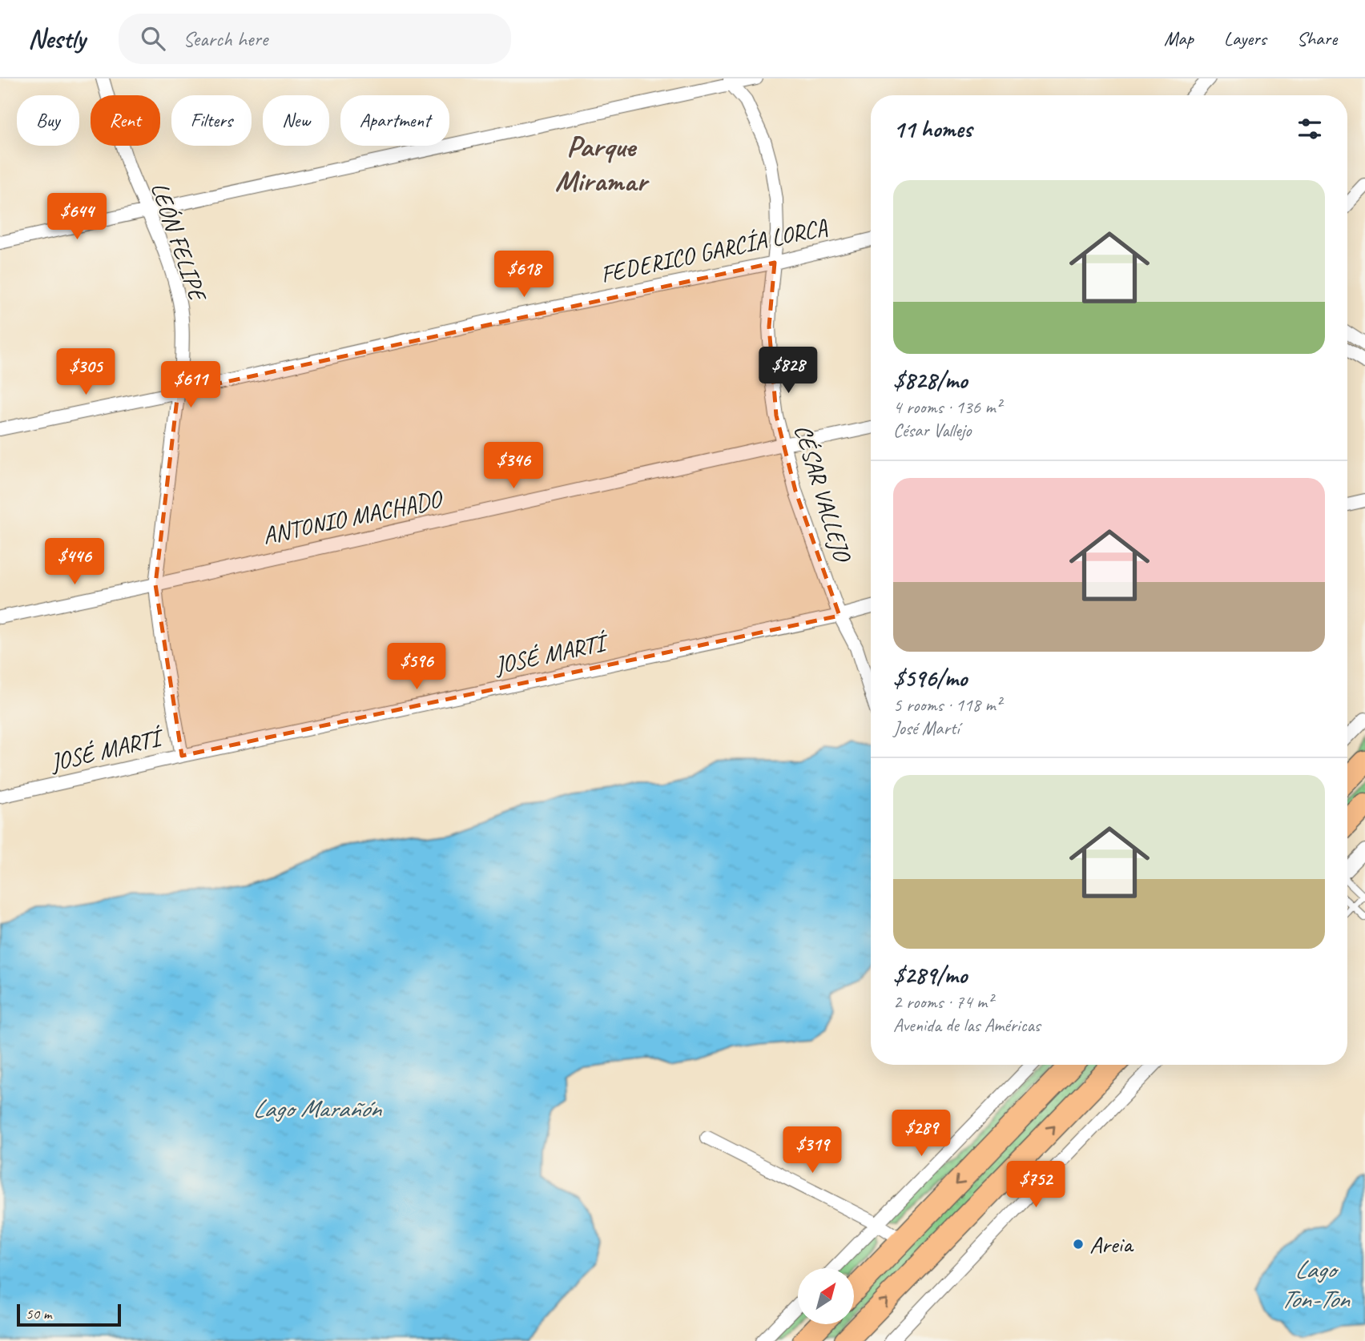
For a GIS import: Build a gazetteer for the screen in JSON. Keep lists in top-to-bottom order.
{
  "streets": {
    "street": [
      "LEÓN FELIPE",
      "FEDERICO GARCÍA LORCA",
      "CÉSAR VALLEJO",
      "ANTONIO MACHADO",
      "JOSÉ MARTÍ"
    ]
  },
  "crossings": [
    ["LEÓN FELIPE", "FEDERICO GARCÍA LORCA"],
    ["LEÓN FELIPE", "ANTONIO MACHADO"],
    ["LEÓN FELIPE", "JOSÉ MARTÍ"],
    ["FEDERICO GARCÍA LORCA", "CÉSAR VALLEJO"],
    ["CÉSAR VALLEJO", "ANTONIO MACHADO"],
    ["CÉSAR VALLEJO", "JOSÉ MARTÍ"]
  ],
  "districts": ["Parque Miramar"],
  "water": ["Lago Marañón", "Lago Ton-Ton"],
  "places": ["Areia"],
  "scale_bar": "50 m",
  "north": "top right",
  "page": {
    "header": "Nestly",
    "search": "Search here",
    "nav": ["Map", "Layers", "Share"],
    "chip": [
      "Buy",
      "Rent",
      "Filters",
      "New",
      "Apartment"
    ],
    "heading": "11 homes",
    "list": [
      {
        "name": "$828/mo",
        "note": "4 rooms · 136 m² · César Vallejo"
      },
      {
        "name": "$596/mo",
        "note": "5 rooms · 118 m² · José Martí"
      },
      {
        "name": "$289/mo",
        "note": "2 rooms · 74 m² · Avenida de las Américas"
      }
    ],
    "price": [
      "$644",
      "$618",
      "$828",
      "$305",
      "$611",
      "$346",
      "$446",
      "$596",
      "$289",
      "$319",
      "$752"
    ],
    "scale": "50 m"
  }
}
